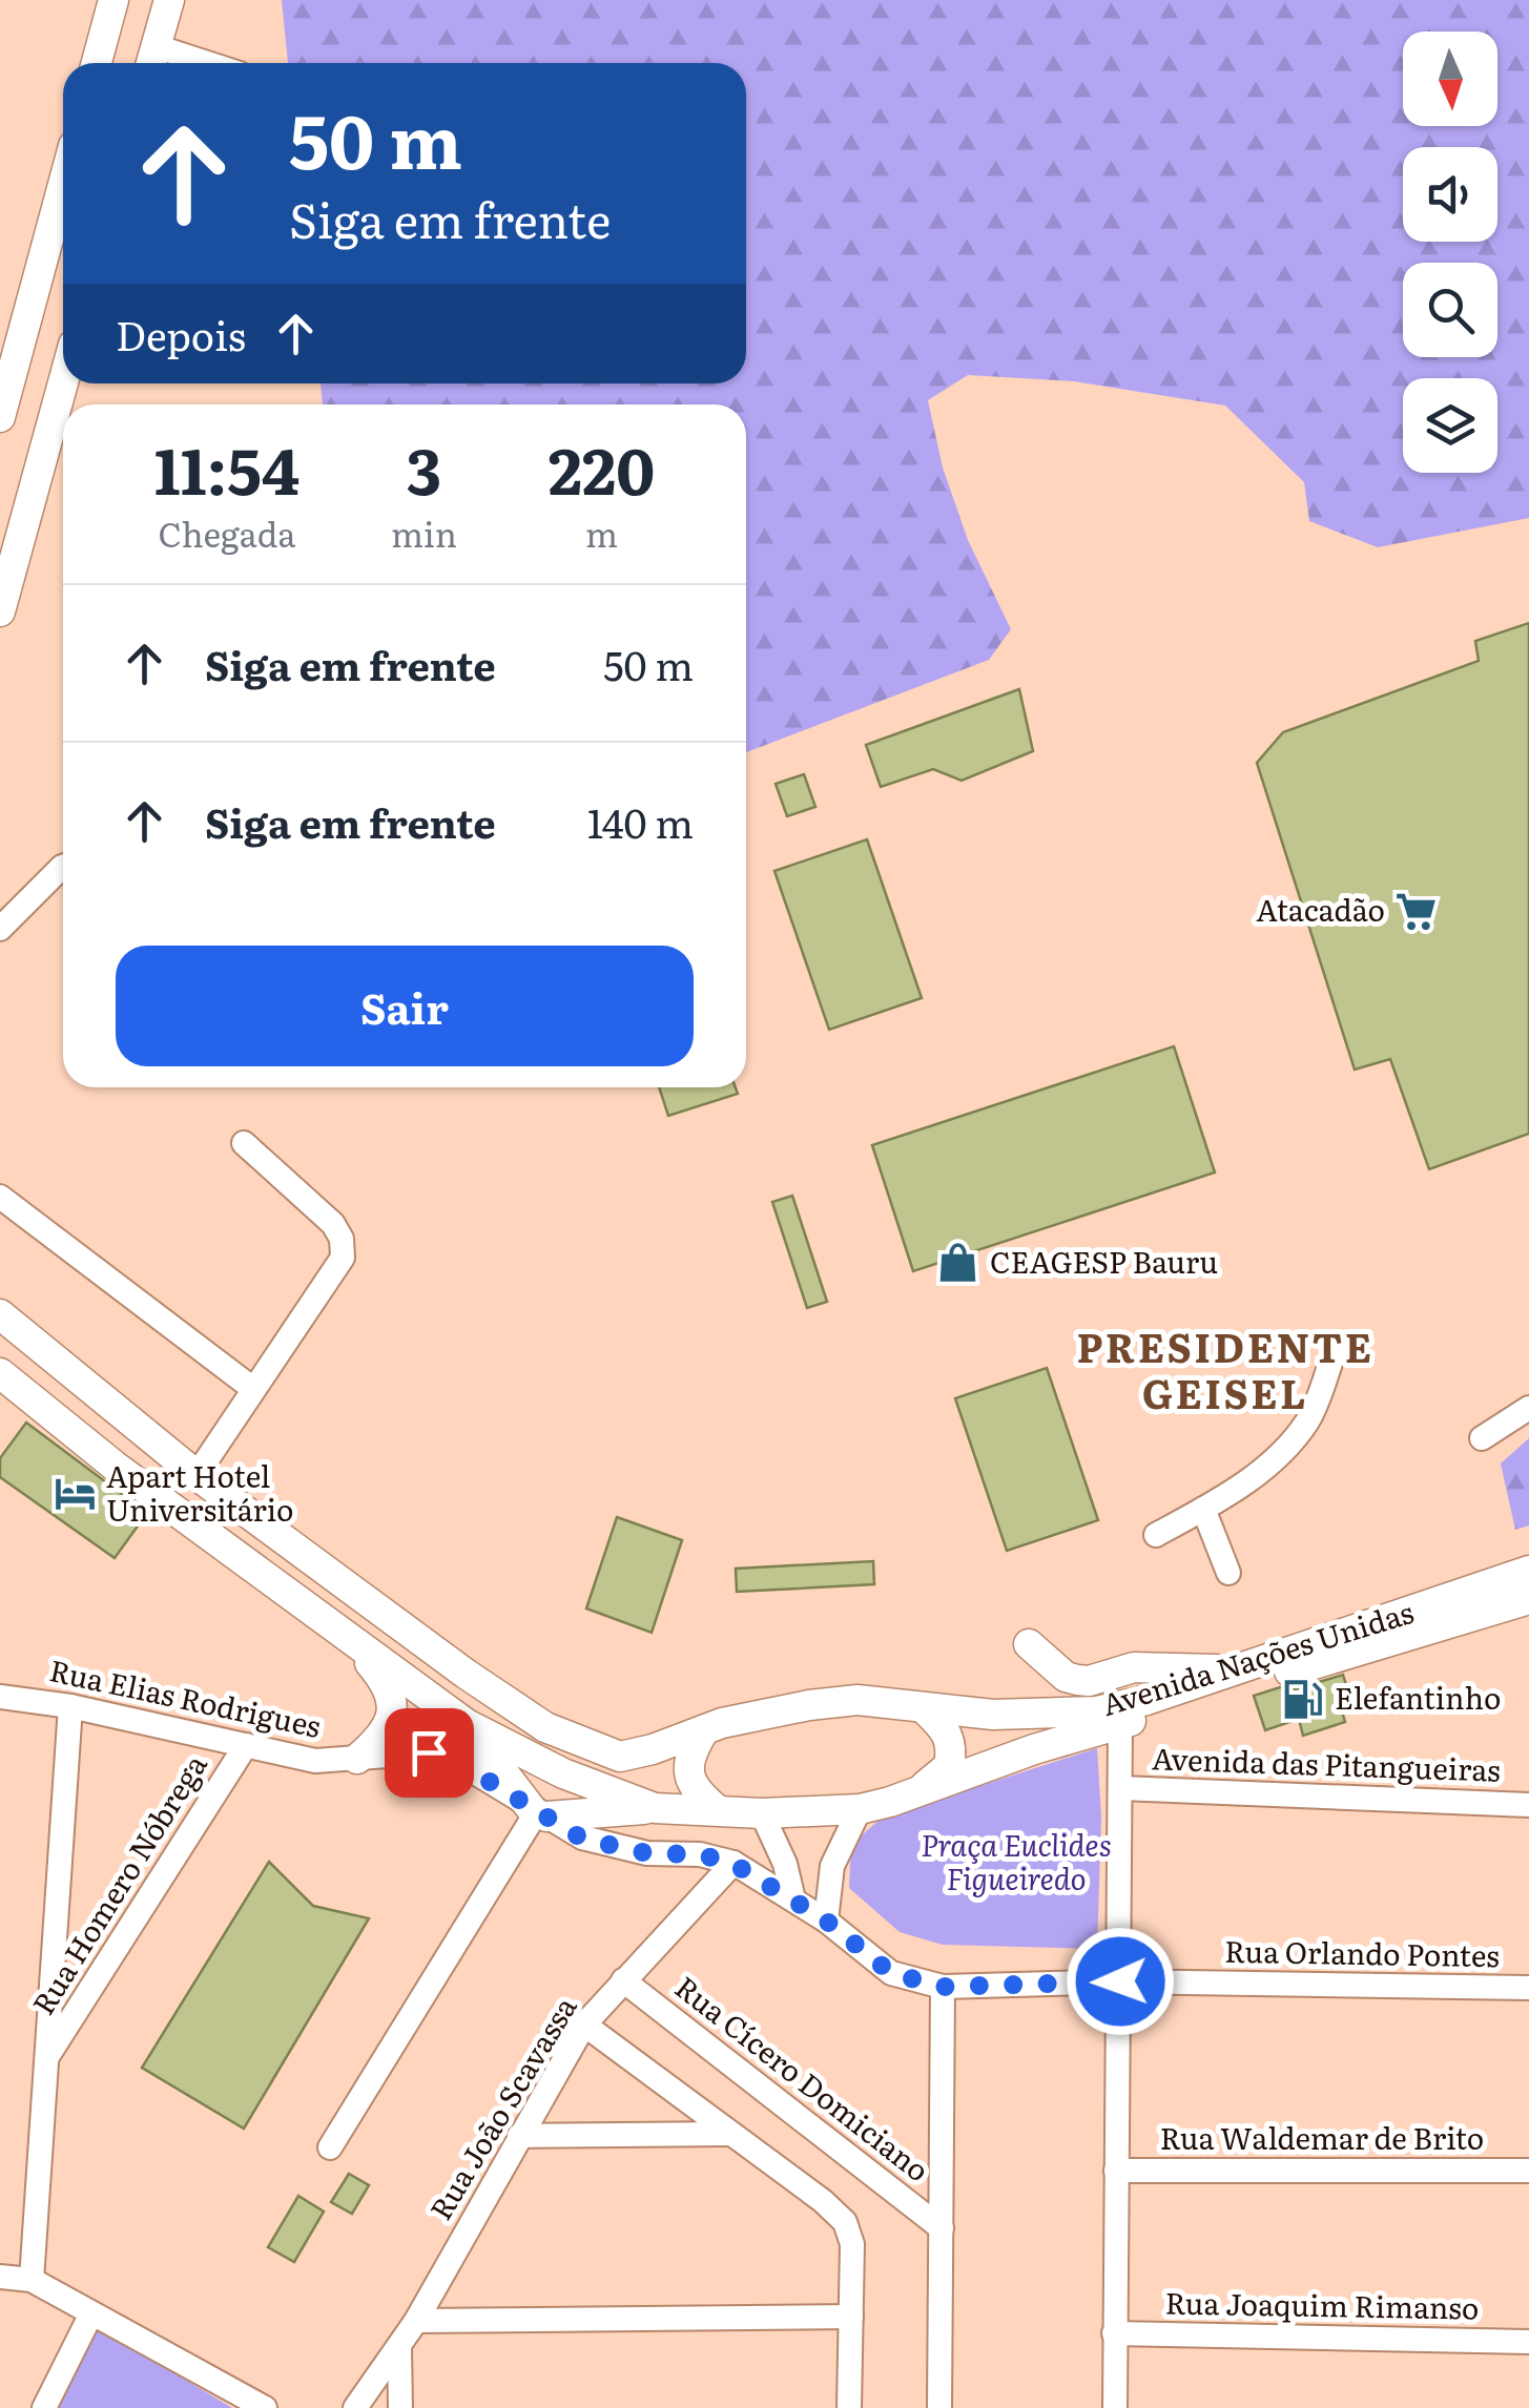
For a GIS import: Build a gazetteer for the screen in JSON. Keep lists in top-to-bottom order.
{
  "streets": {
    "main road": ["Avenida Nações Unidas"],
    "street": [
      "Rua Elias Rodrigues",
      "Avenida das Pitangueiras",
      "Rua Homero Nóbrega",
      "Rua Orlando Pontes",
      "Rua Cícero Domiciano",
      "Rua João Scavassa",
      "Rua Waldemar de Brito",
      "Rua Joaquim Rimanso"
    ]
  },
  "crossings": [
    ["Rua Elias Rodrigues", "Rua Homero Nóbrega"],
    ["Rua Elias Rodrigues", "Rua Orlando Pontes"],
    ["Rua Elias Rodrigues", "Rua João Scavassa"],
    ["Rua Orlando Pontes", "Rua João Scavassa"],
    ["Rua Cícero Domiciano", "Rua João Scavassa"]
  ],
  "districts": ["PRESIDENTE GEISEL"],
  "parks": ["Praça Euclides Figueiredo"],
  "places": {
    "supermarket": ["Atacadão"],
    "shop": ["CEAGESP Bauru"],
    "hotel": ["Apart Hotel Universitário"],
    "fuel station": ["Elefantinho"]
  },
  "north": "bottom",
  "page": {
    "turn": ["50 m", "Siga em frente"],
    "then": "Depois",
    "eta": [
      "11:54",
      "Chegada",
      "3",
      "min",
      "220",
      "m"
    ],
    "list": [
      {
        "name": "Siga em frente",
        "value": "50 m"
      },
      {
        "name": "Siga em frente",
        "value": "140 m"
      }
    ],
    "buttons": "Sair"
  }
}
